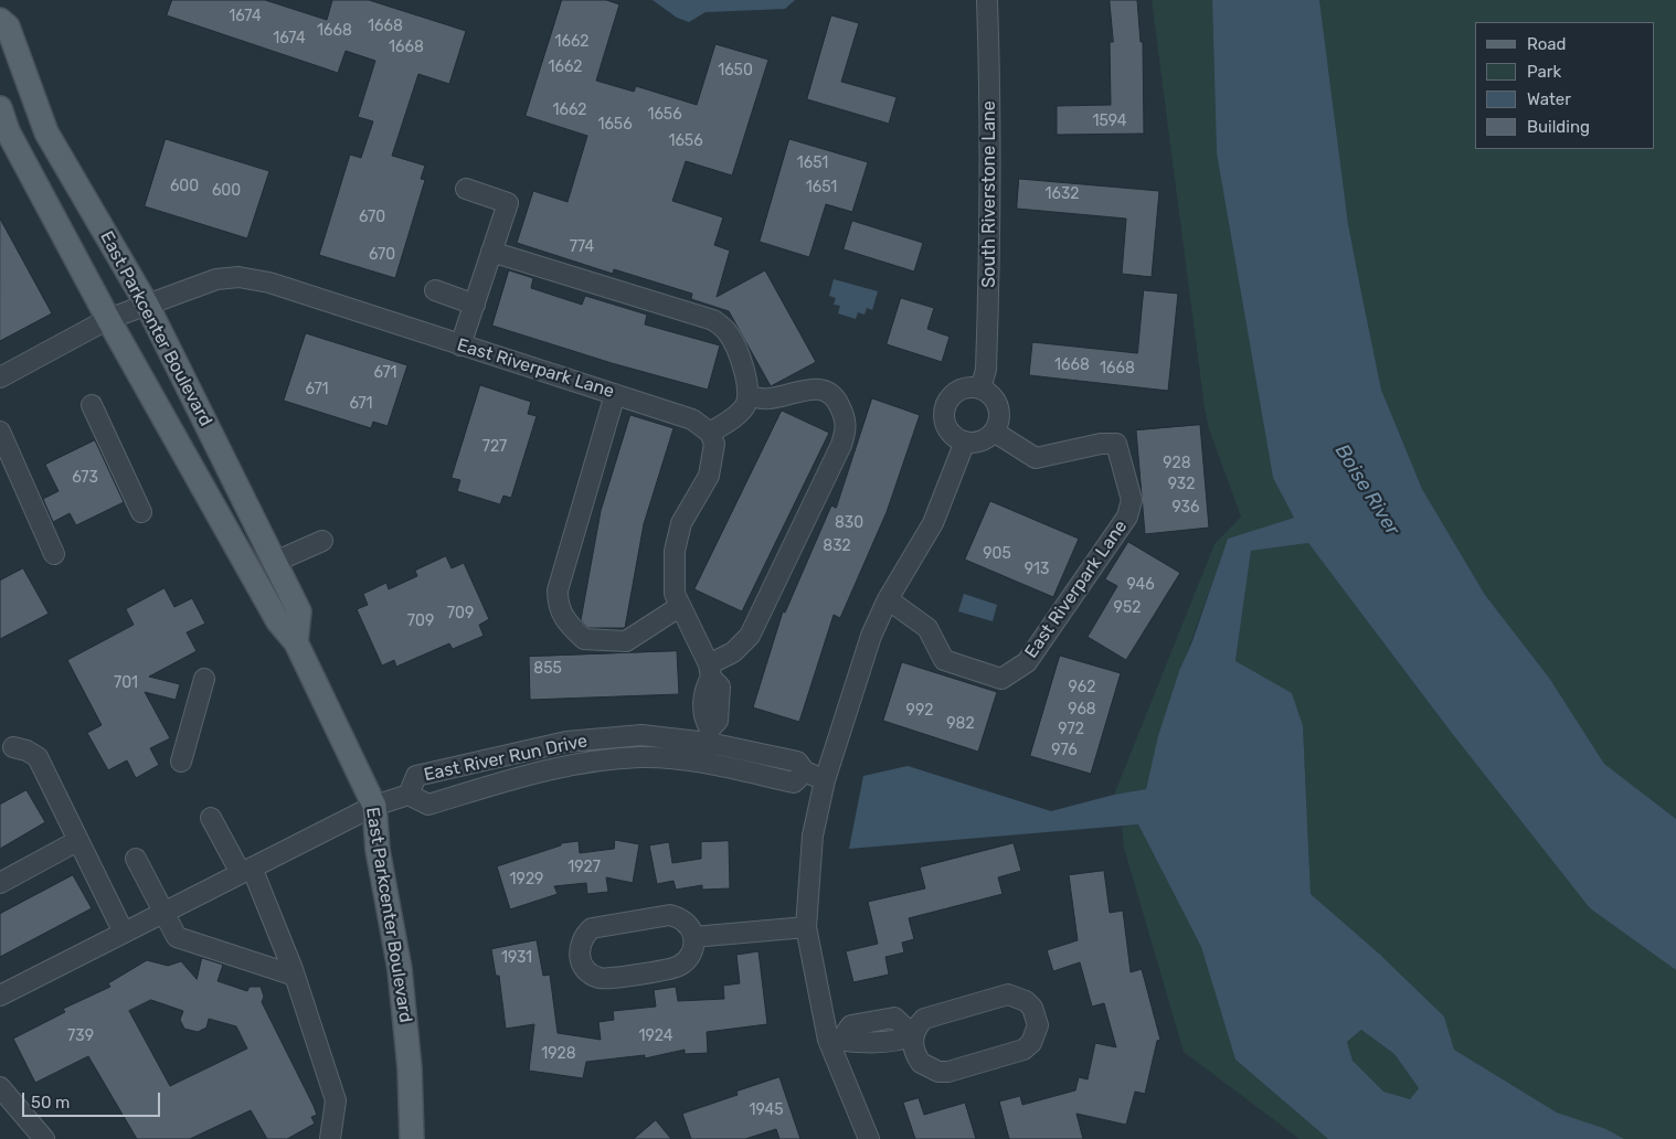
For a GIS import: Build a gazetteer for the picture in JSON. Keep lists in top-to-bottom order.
{
  "streets": {
    "main road": ["East Parkcenter Boulevard"],
    "street": ["South Riverstone Lane", "East Riverpark Lane", "East River Run Drive"]
  },
  "crossings": [
    ["South Riverstone Lane", "East Riverpark Lane"],
    ["East Parkcenter Boulevard", "East Riverpark Lane"],
    ["East Parkcenter Boulevard", "East River Run Drive"]
  ],
  "water": ["Boise River"],
  "house_numbers": [
    "1674",
    "1668",
    "1668",
    "1674",
    "1662",
    "1668",
    "1662",
    "1650",
    "1662",
    "1656",
    "1594",
    "1656",
    "1656",
    "1651",
    "600",
    "1651",
    "600",
    "1632",
    "670",
    "774",
    "670",
    "1668",
    "1668",
    "671",
    "671",
    "671",
    "727",
    "928",
    "673",
    "932",
    "936",
    "830",
    "832",
    "905",
    "913",
    "946",
    "952",
    "709",
    "709",
    "855",
    "701",
    "962",
    "968",
    "992",
    "982",
    "972",
    "976",
    "1927",
    "1929",
    "1931",
    "739",
    "1924",
    "1928",
    "1945"
  ],
  "legend": [
    "Road",
    "Park",
    "Water",
    "Building"
  ],
  "scale_bar": "50 m"
}
